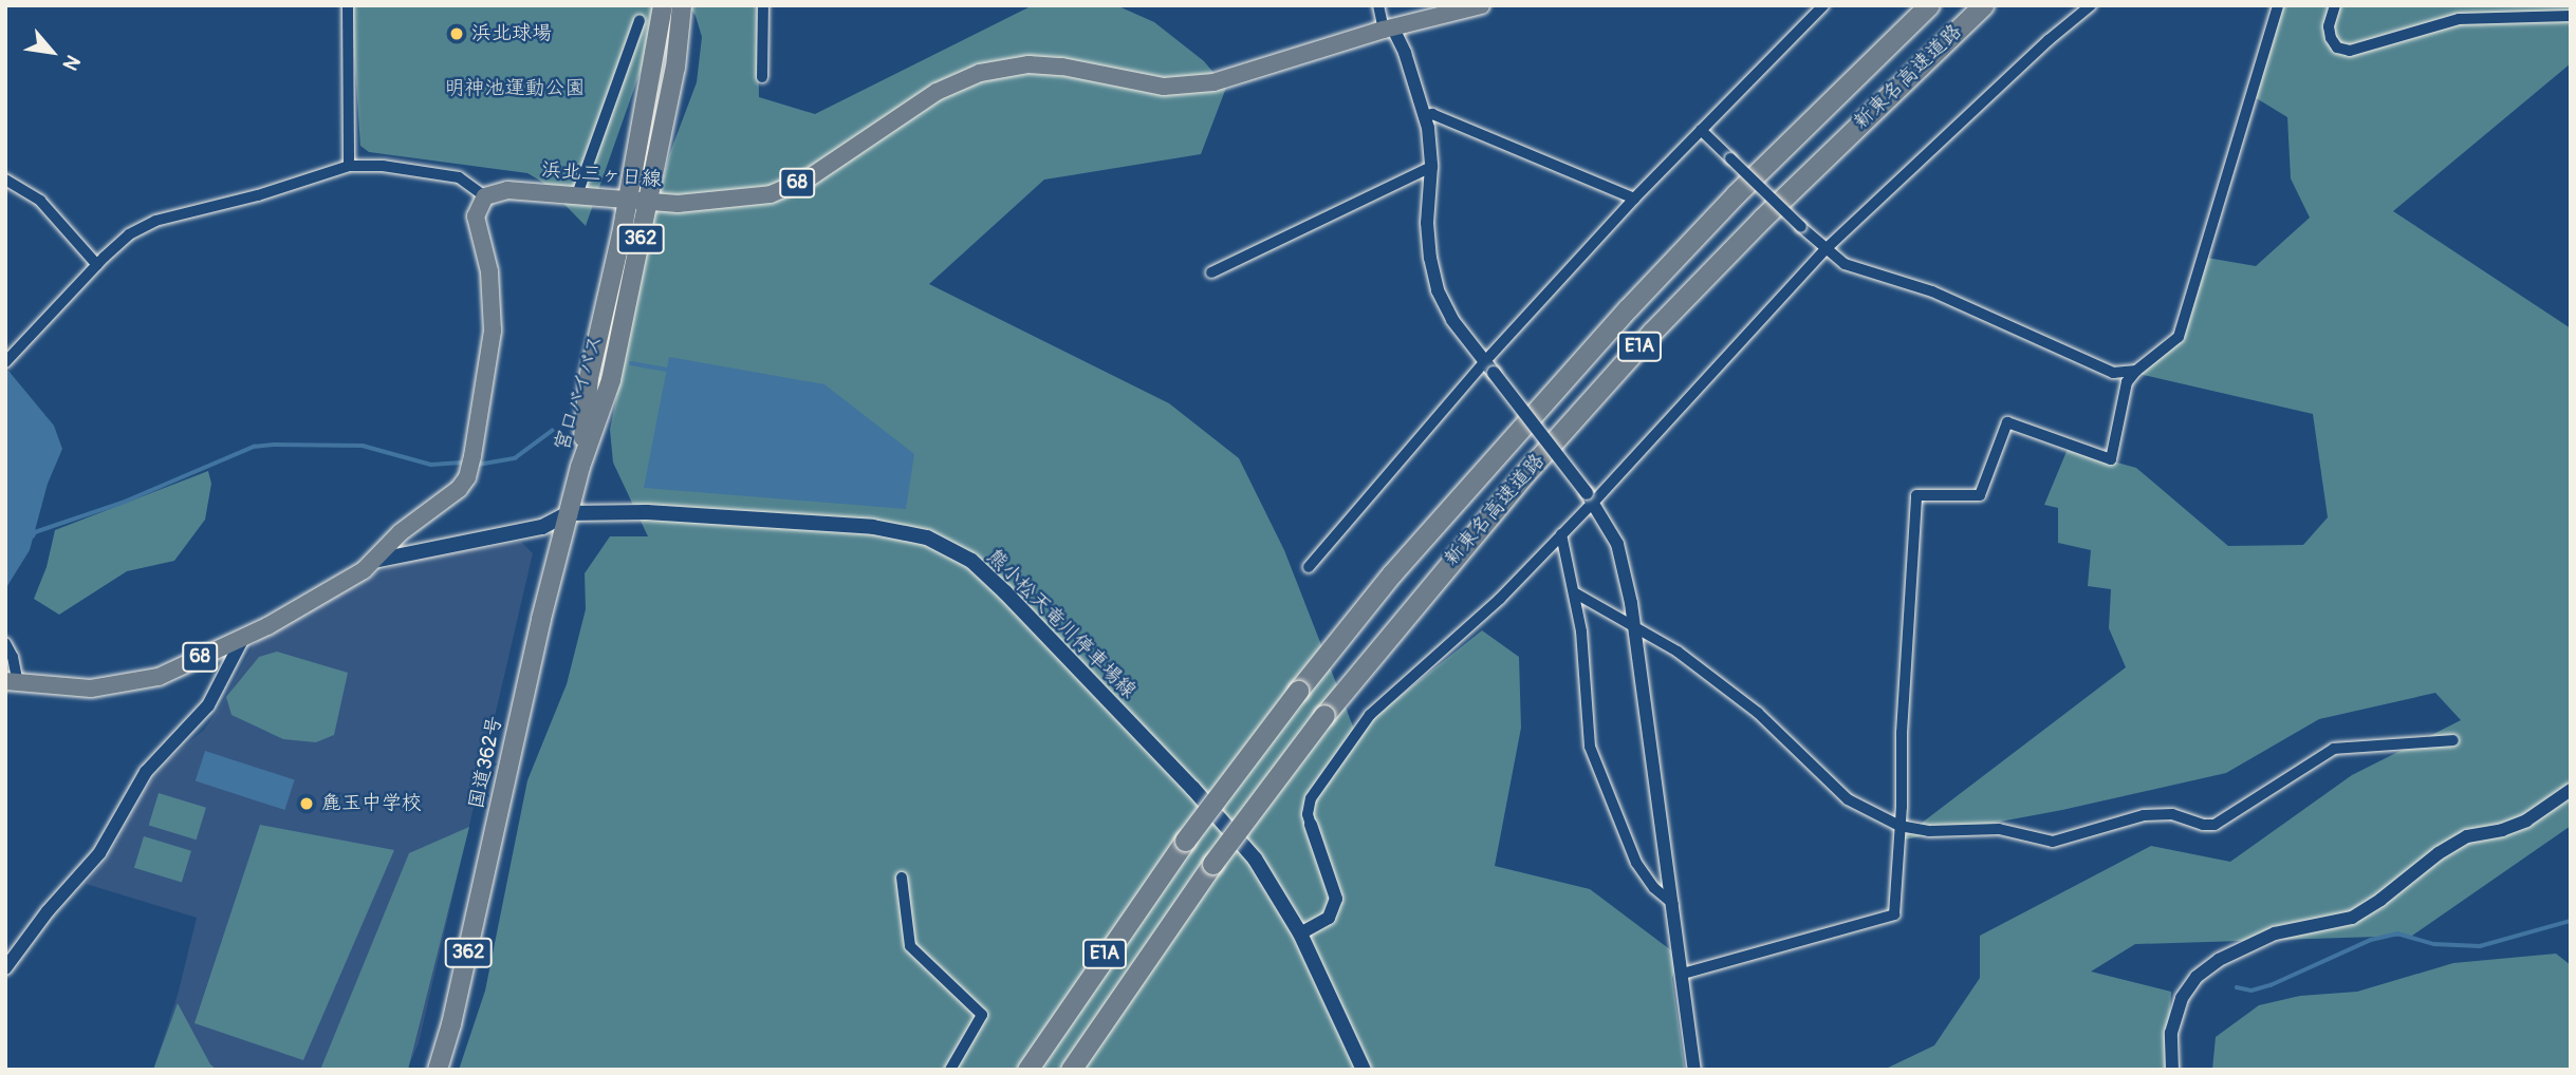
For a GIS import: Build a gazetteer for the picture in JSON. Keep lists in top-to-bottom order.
{
  "streets": {
    "highway": [
      "新東名高速道路",
      "362",
      "E1A",
      "宮口バイパス",
      "国道362号"
    ],
    "main road": ["浜北三ヶ日線", "68", "熊小松天竜川停車場線"]
  },
  "crossings": [
    ["浜北三ヶ日線", "68"],
    ["浜北三ヶ日線", "宮口バイパス"],
    ["68", "熊小松天竜川停車場線"],
    ["宮口バイパス", "国道362号"],
    ["熊小松天竜川停車場線", "国道362号"]
  ],
  "parks": ["明神池運動公園"],
  "places": ["浜北球場", "麁玉中学校"],
  "north": "bottom right"
}
